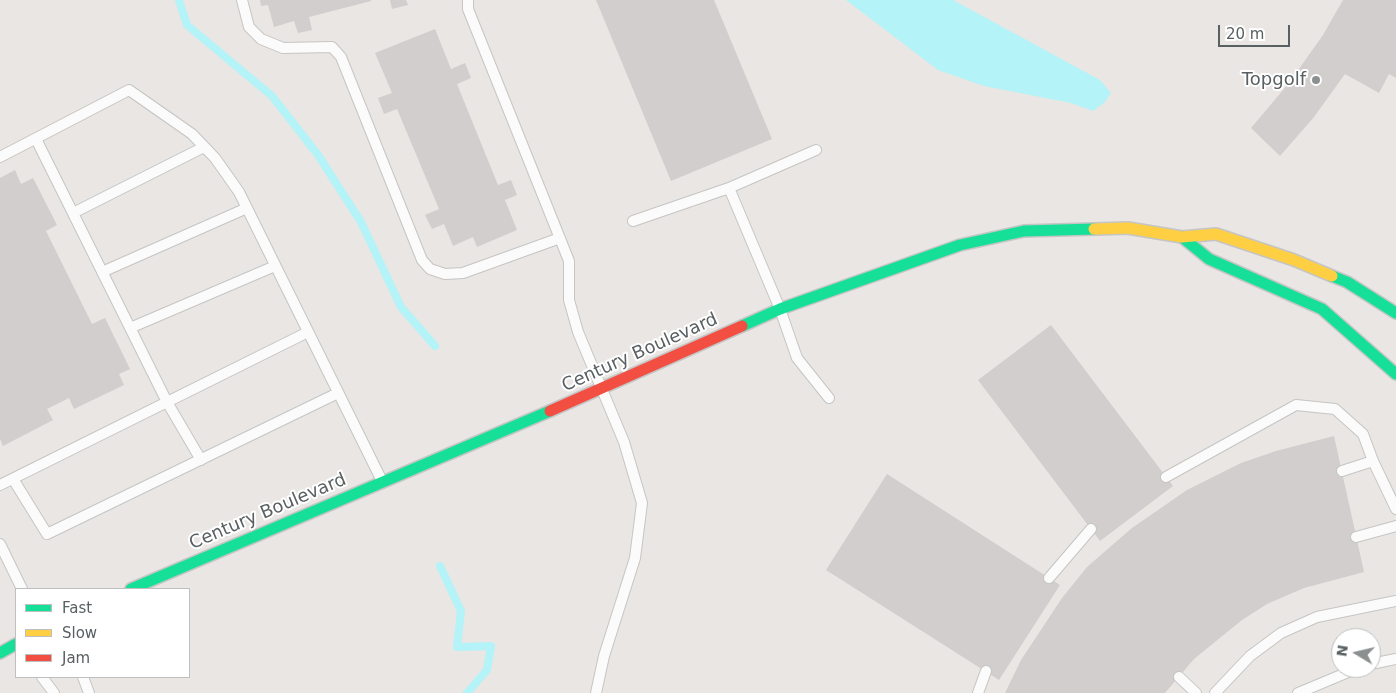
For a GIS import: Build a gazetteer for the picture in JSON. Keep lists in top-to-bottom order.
{
  "streets": {
    "street": ["Century Boulevard"]
  },
  "places": ["Topgolf"],
  "legend": ["Fast", "Slow", "Jam"],
  "scale_bar": "20 m",
  "north": "left"
}
